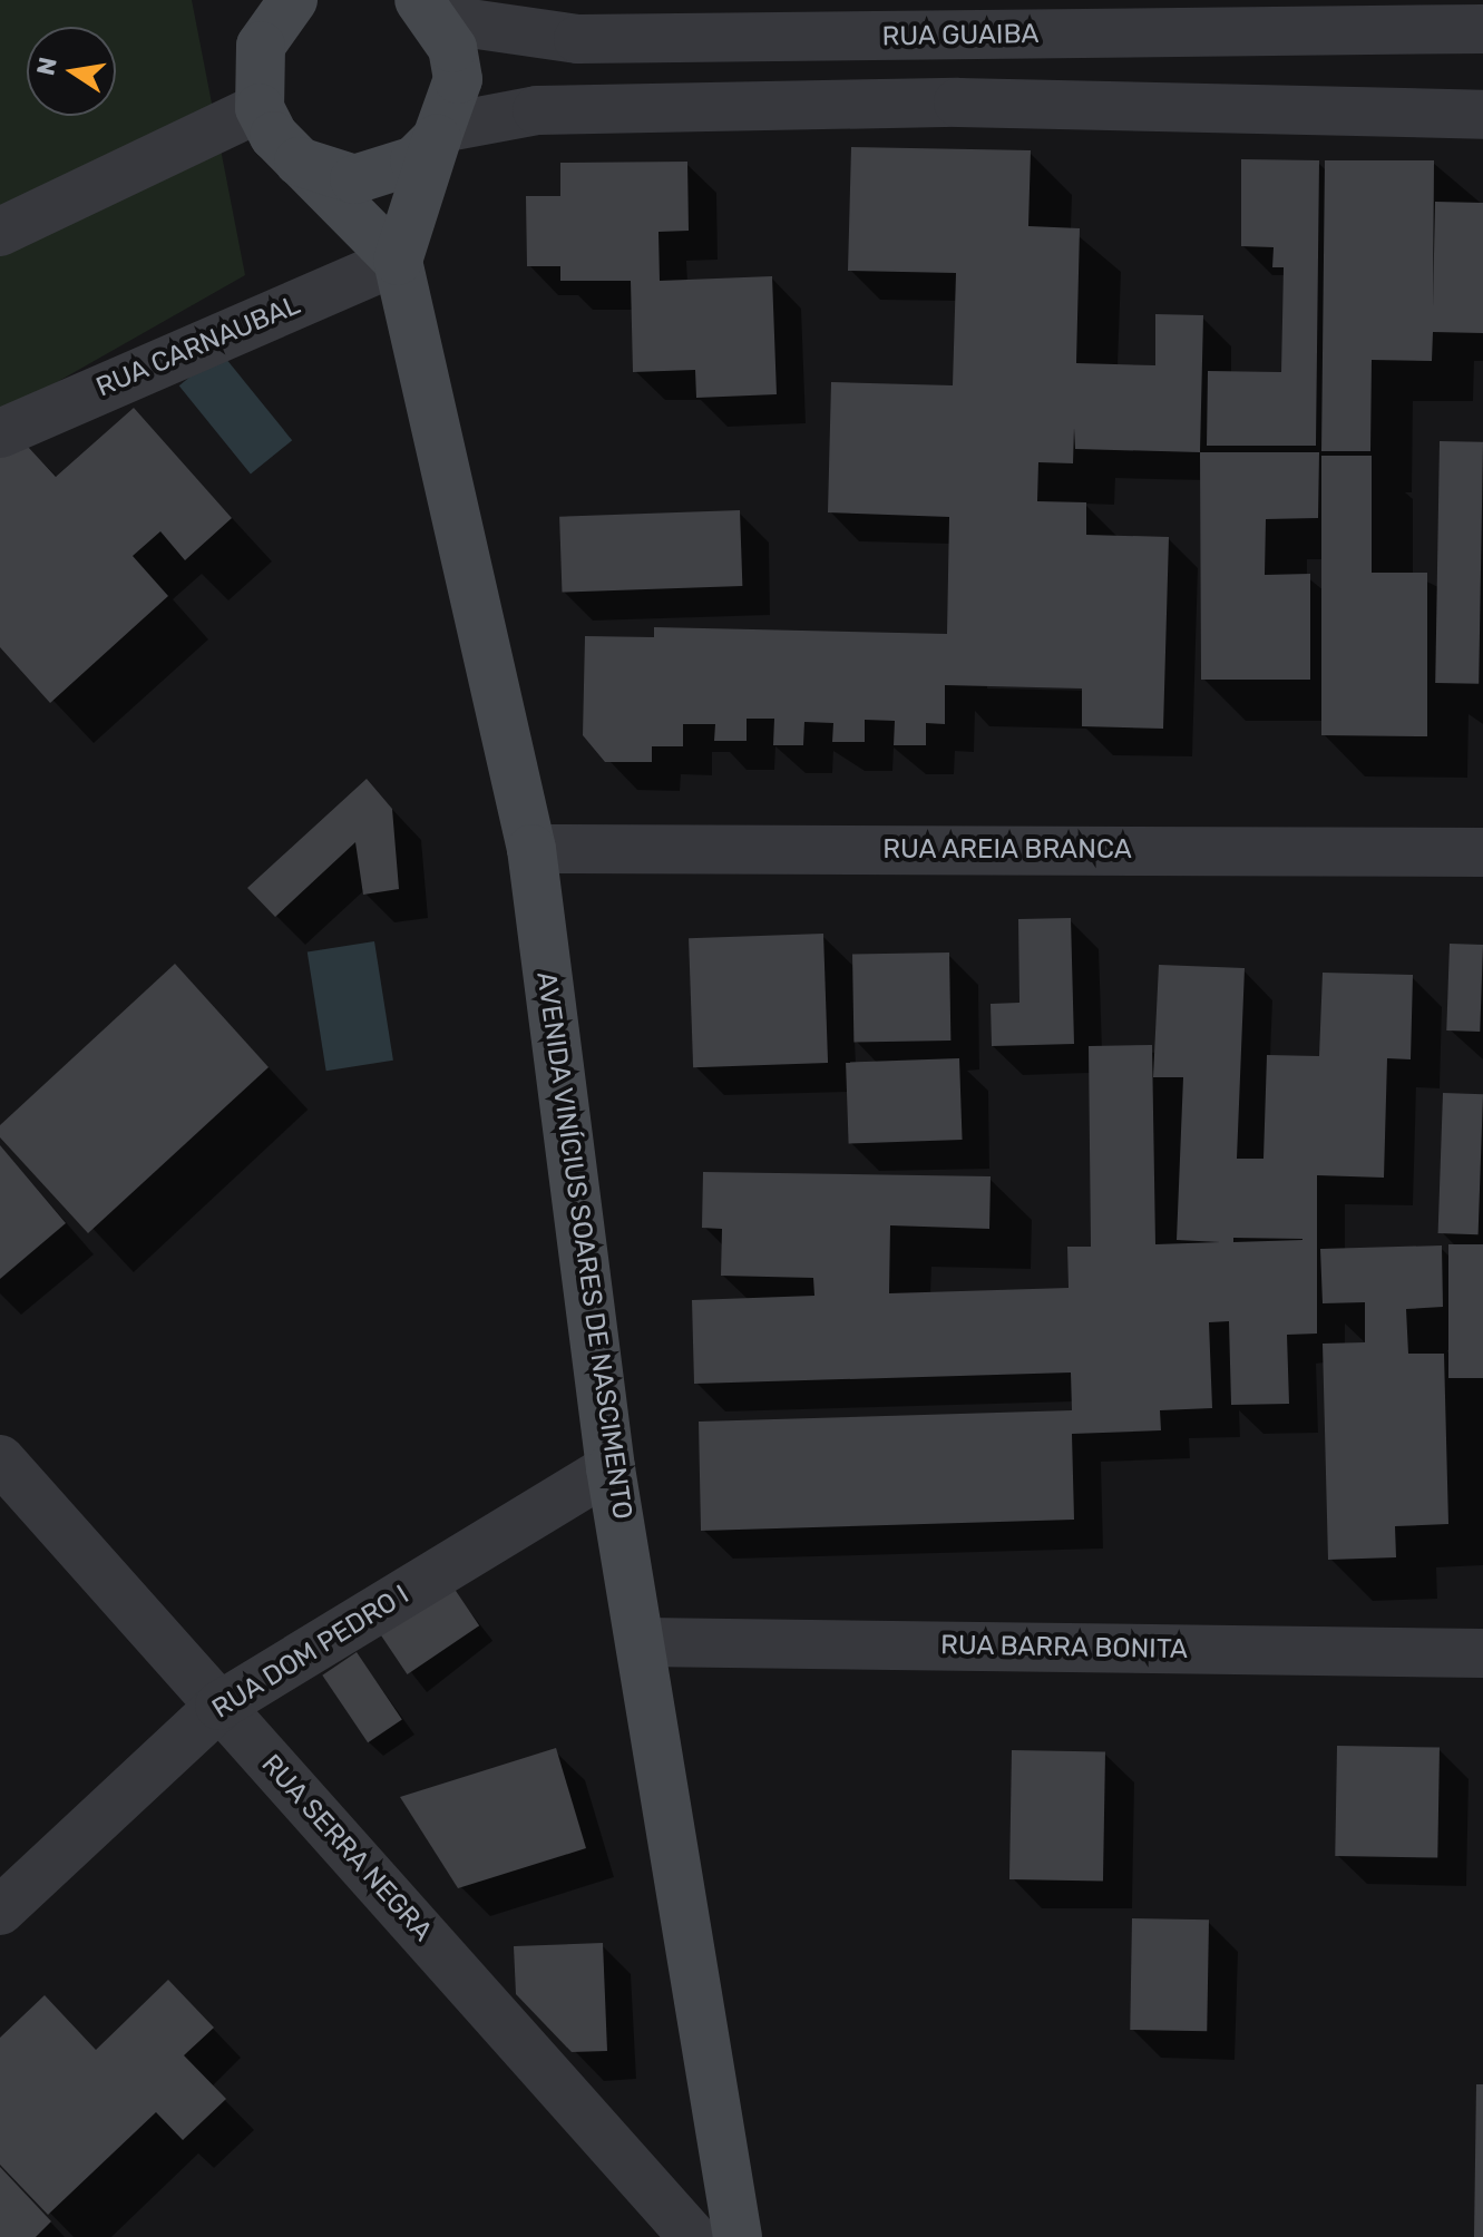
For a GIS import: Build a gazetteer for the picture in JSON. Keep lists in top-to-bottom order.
{
  "streets": {
    "street": [
      "RUA GUAIBA",
      "RUA CARNAUBAL",
      "RUA AREIA BRANCA",
      "AVENIDA VINÍCIUS SOARES DE NASCIMENTO",
      "RUA BARRA BONITA",
      "RUA DOM PEDRO I",
      "RUA SERRA NEGRA"
    ]
  },
  "crossings": [
    ["RUA CARNAUBAL", "AVENIDA VINÍCIUS SOARES DE NASCIMENTO"],
    ["RUA AREIA BRANCA", "AVENIDA VINÍCIUS SOARES DE NASCIMENTO"],
    ["AVENIDA VINÍCIUS SOARES DE NASCIMENTO", "RUA BARRA BONITA"],
    ["AVENIDA VINÍCIUS SOARES DE NASCIMENTO", "RUA DOM PEDRO I"],
    ["RUA DOM PEDRO I", "RUA SERRA NEGRA"]
  ],
  "north": "left"
}
